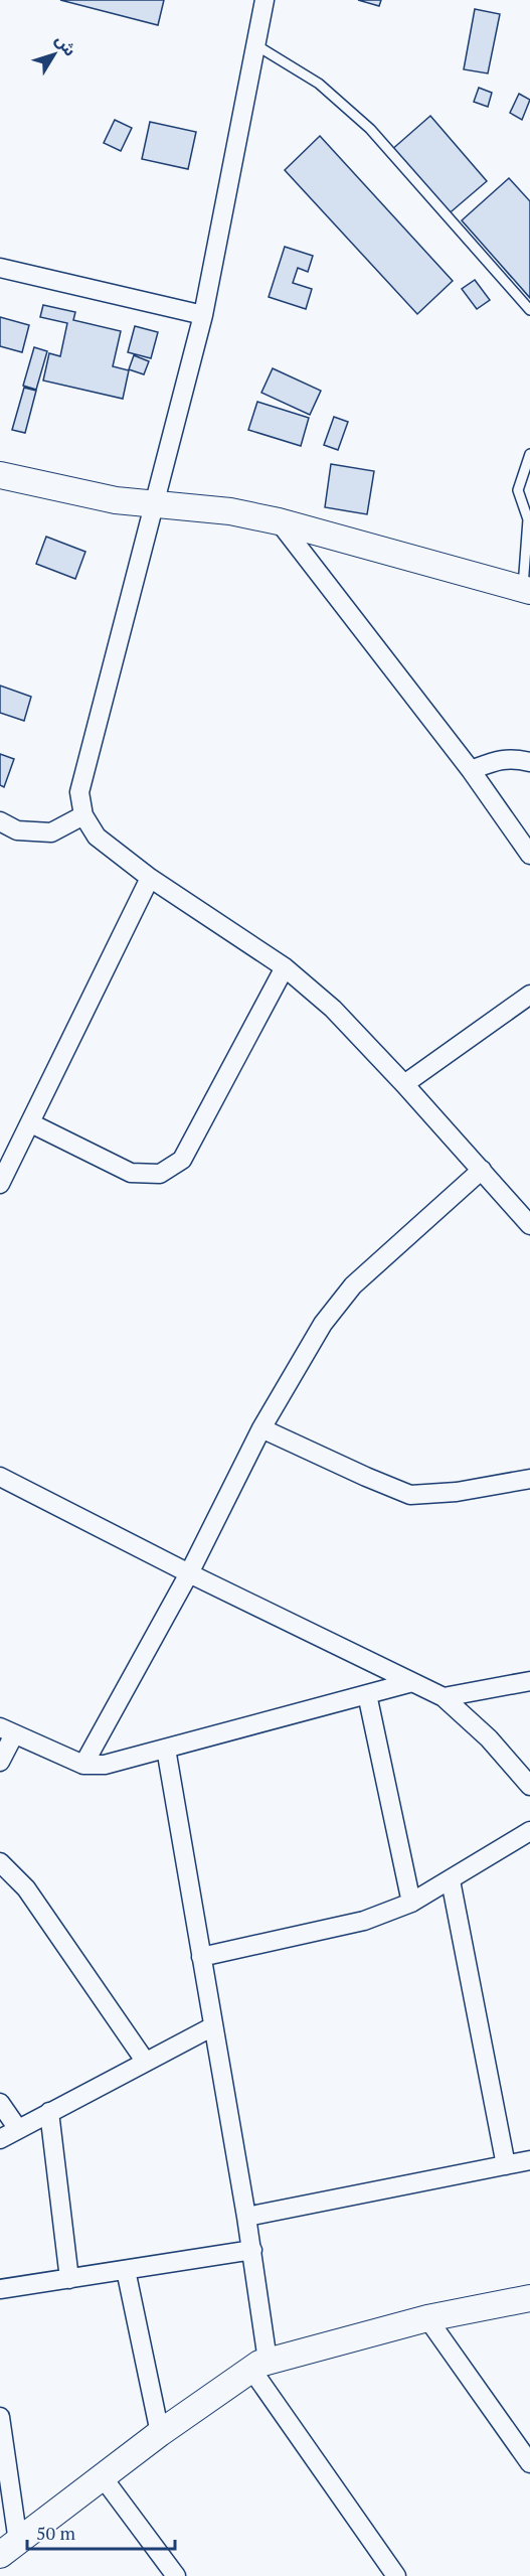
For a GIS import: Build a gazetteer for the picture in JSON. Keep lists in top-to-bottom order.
{
  "scale_bar": "50 m",
  "north": "top right"
}
